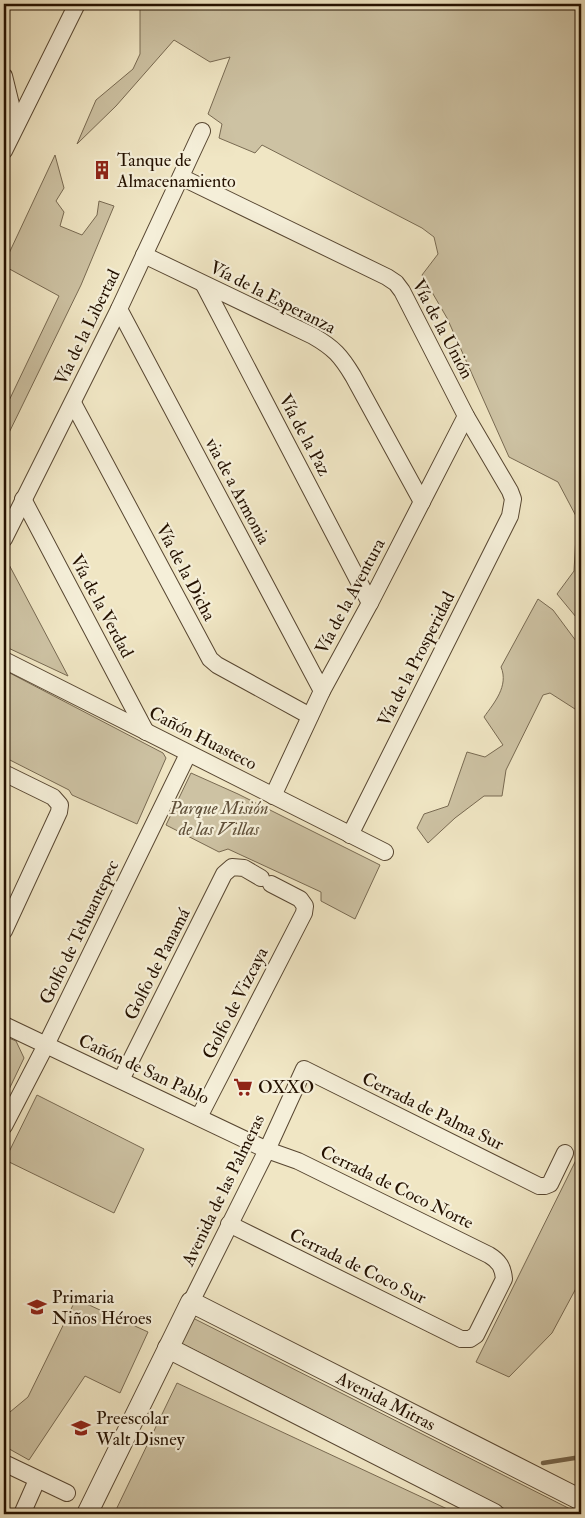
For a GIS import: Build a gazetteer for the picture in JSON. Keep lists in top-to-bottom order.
{
  "streets": {
    "street": [
      "Vía de la Esperanza",
      "Vía de la Libertad",
      "Vía de la Unión",
      "Vía de la Paz",
      "via de a Armonia",
      "Vía de la Dicha",
      "Vía de la Aventura",
      "Vía de la Verdad",
      "Vía de la Prosperidad",
      "Cañón Huasteco",
      "Golfo de Tehuantepec",
      "Golfo de Panamá",
      "Golfo de Vizcaya",
      "Cañón de San Pablo",
      "Cerrada de Palma Sur",
      "Cerrada de Coco Norte",
      "Avenida de las Palmeras",
      "Cerrada de Coco Sur",
      "Avenida Mitras"
    ]
  },
  "crossings": [
    ["Vía de la Esperanza", "Vía de la Libertad"],
    ["Vía de la Esperanza", "Vía de la Paz"],
    ["Vía de la Esperanza", "Vía de la Aventura"],
    ["Vía de la Libertad", "Vía de la Unión"],
    ["Vía de la Libertad", "via de a Armonia"],
    ["Vía de la Libertad", "Vía de la Dicha"],
    ["Vía de la Libertad", "Vía de la Verdad"],
    ["Vía de la Unión", "Vía de la Aventura"],
    ["Vía de la Unión", "Vía de la Prosperidad"],
    ["Vía de la Paz", "Vía de la Aventura"],
    ["via de a Armonia", "Vía de la Aventura"],
    ["Vía de la Dicha", "Vía de la Aventura"],
    ["Vía de la Aventura", "Cañón Huasteco"],
    ["Vía de la Verdad", "Cañón Huasteco"],
    ["Vía de la Prosperidad", "Cañón Huasteco"],
    ["Cañón Huasteco", "Golfo de Tehuantepec"],
    ["Golfo de Tehuantepec", "Cañón de San Pablo"],
    ["Golfo de Panamá", "Golfo de Vizcaya"],
    ["Golfo de Panamá", "Cañón de San Pablo"],
    ["Golfo de Vizcaya", "Cañón de San Pablo"],
    ["Cañón de San Pablo", "Cerrada de Coco Norte"],
    ["Cañón de San Pablo", "Avenida de las Palmeras"],
    ["Cerrada de Palma Sur", "Avenida de las Palmeras"],
    ["Cerrada de Coco Norte", "Avenida de las Palmeras"],
    ["Cerrada de Coco Norte", "Cerrada de Coco Sur"],
    ["Avenida de las Palmeras", "Cerrada de Coco Sur"],
    ["Avenida de las Palmeras", "Avenida Mitras"]
  ],
  "parks": ["Parque Misión de las Villas"],
  "places": {
    "building": ["Tanque de Almacenamiento"],
    "supermarket": ["OXXO"],
    "school or university": ["Primaria Niños Héroes", "Preescolar Walt Disney"]
  }
}
